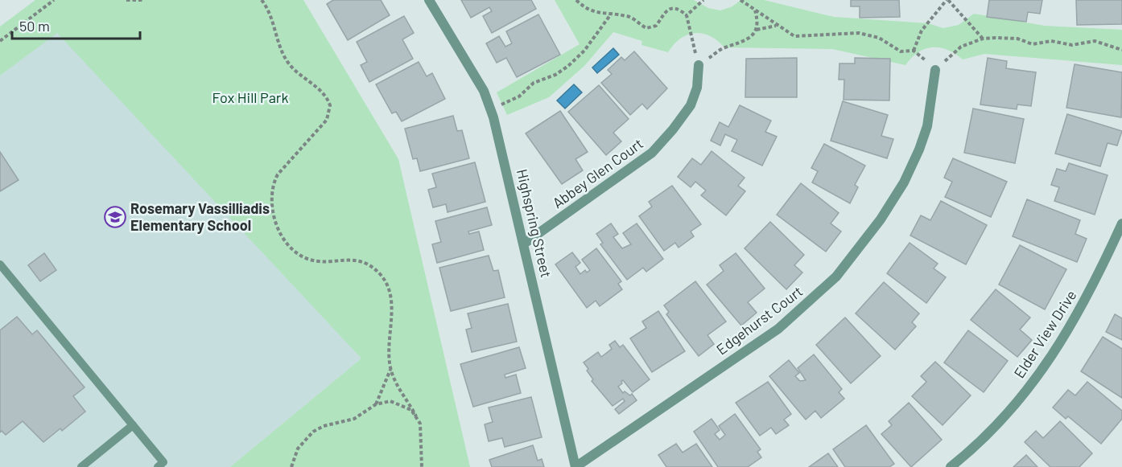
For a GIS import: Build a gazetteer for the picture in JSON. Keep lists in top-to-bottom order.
{
  "streets": {
    "street": [
      "Abbey Glen Court",
      "Highspring Street",
      "Edgehurst Court",
      "Elder View Drive"
    ]
  },
  "crossings": [
    ["Abbey Glen Court", "Highspring Street"],
    ["Highspring Street", "Edgehurst Court"]
  ],
  "parks": ["Fox Hill Park"],
  "places": {
    "school or university": ["Rosemary Vassilliadis Elementary School"]
  },
  "scale_bar": "50 m"
}
